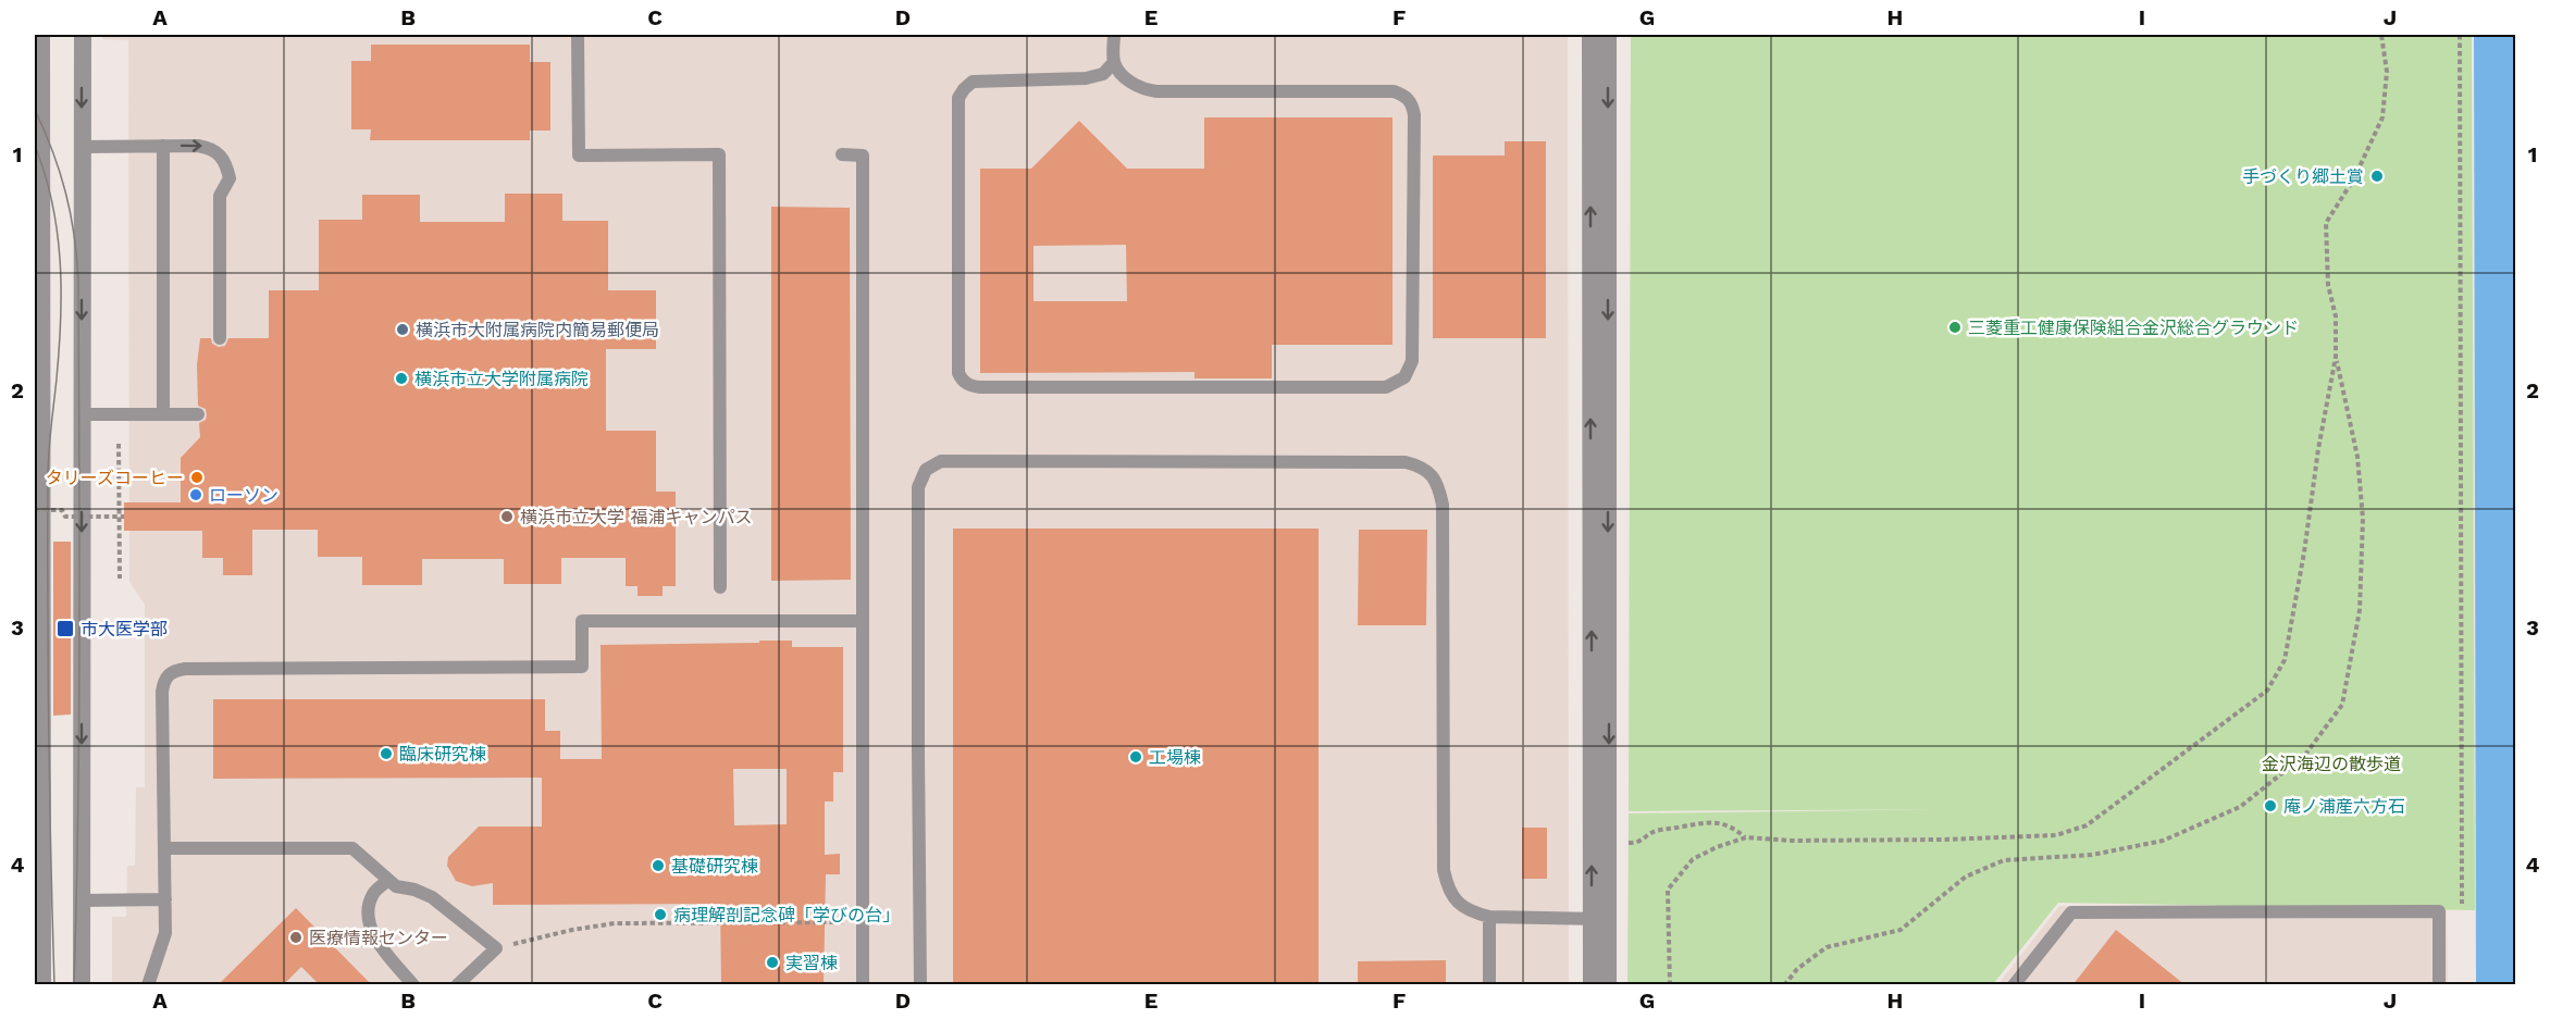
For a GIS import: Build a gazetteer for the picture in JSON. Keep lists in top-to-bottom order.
{
  "parks": ["金沢海辺の散歩道"],
  "places": {
    "other": [
      "手づくり郷土賞",
      "三菱重工健康保険組合金沢総合グラウンド",
      "横浜市大附属病院内簡易郵便局",
      "横浜市立大学附属病院",
      "タリーズコーヒー",
      "ローソン",
      "横浜市立大学 福浦キャンパス",
      "臨床研究棟",
      "工場棟",
      "庵ノ浦産六方石",
      "基礎研究棟",
      "病理解剖記念碑「学びの台」",
      "医療情報センター",
      "実習棟"
    ],
    "transit": ["市大医学部"]
  },
  "grid": {
    "columns": [
      "A",
      "B",
      "C",
      "D",
      "E",
      "F",
      "G",
      "H",
      "I",
      "J"
    ],
    "rows": [
      "1",
      "2",
      "3",
      "4"
    ]
  }
}
